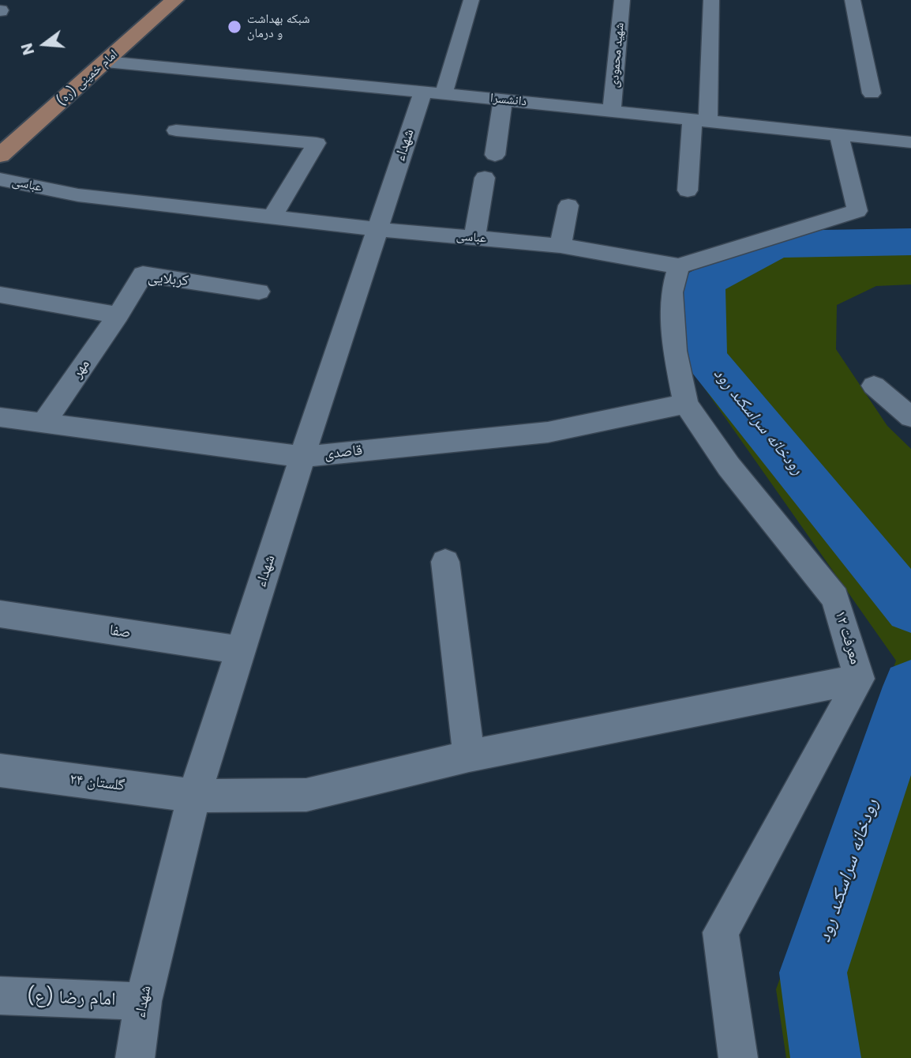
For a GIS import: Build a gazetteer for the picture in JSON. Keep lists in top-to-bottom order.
{
  "streets": {
    "main road": ["امام خمینی (ره)"],
    "street": [
      "شهید محمودی",
      "دانشسرا",
      "شهداء",
      "عباسی",
      "کربلایی",
      "مهر",
      "قاصدی",
      "صفا",
      "معرفت ۱۲",
      "گلستان ۲۴",
      "امام رضا (ع)"
    ]
  },
  "crossings": [
    ["شهید محمودی", "دانشسرا"],
    ["امام خمینی (ره)", "دانشسرا"],
    ["دانشسرا", "شهداء"],
    ["دانشسرا", "عباسی"],
    ["شهداء", "عباسی"],
    ["شهداء", "قاصدی"],
    ["شهداء", "صفا"],
    ["شهداء", "گلستان ۲۴"],
    ["شهداء", "امام رضا (ع)"],
    ["عباسی", "معرفت ۱۲"],
    ["کربلایی", "مهر"],
    ["مهر", "قاصدی"],
    ["قاصدی", "معرفت ۱۲"],
    ["معرفت ۱۲", "گلستان ۲۴"]
  ],
  "water": ["رودخانه سراسکند رود"],
  "places": ["شبکه بهداشت و درمان"],
  "north": "left"
}
